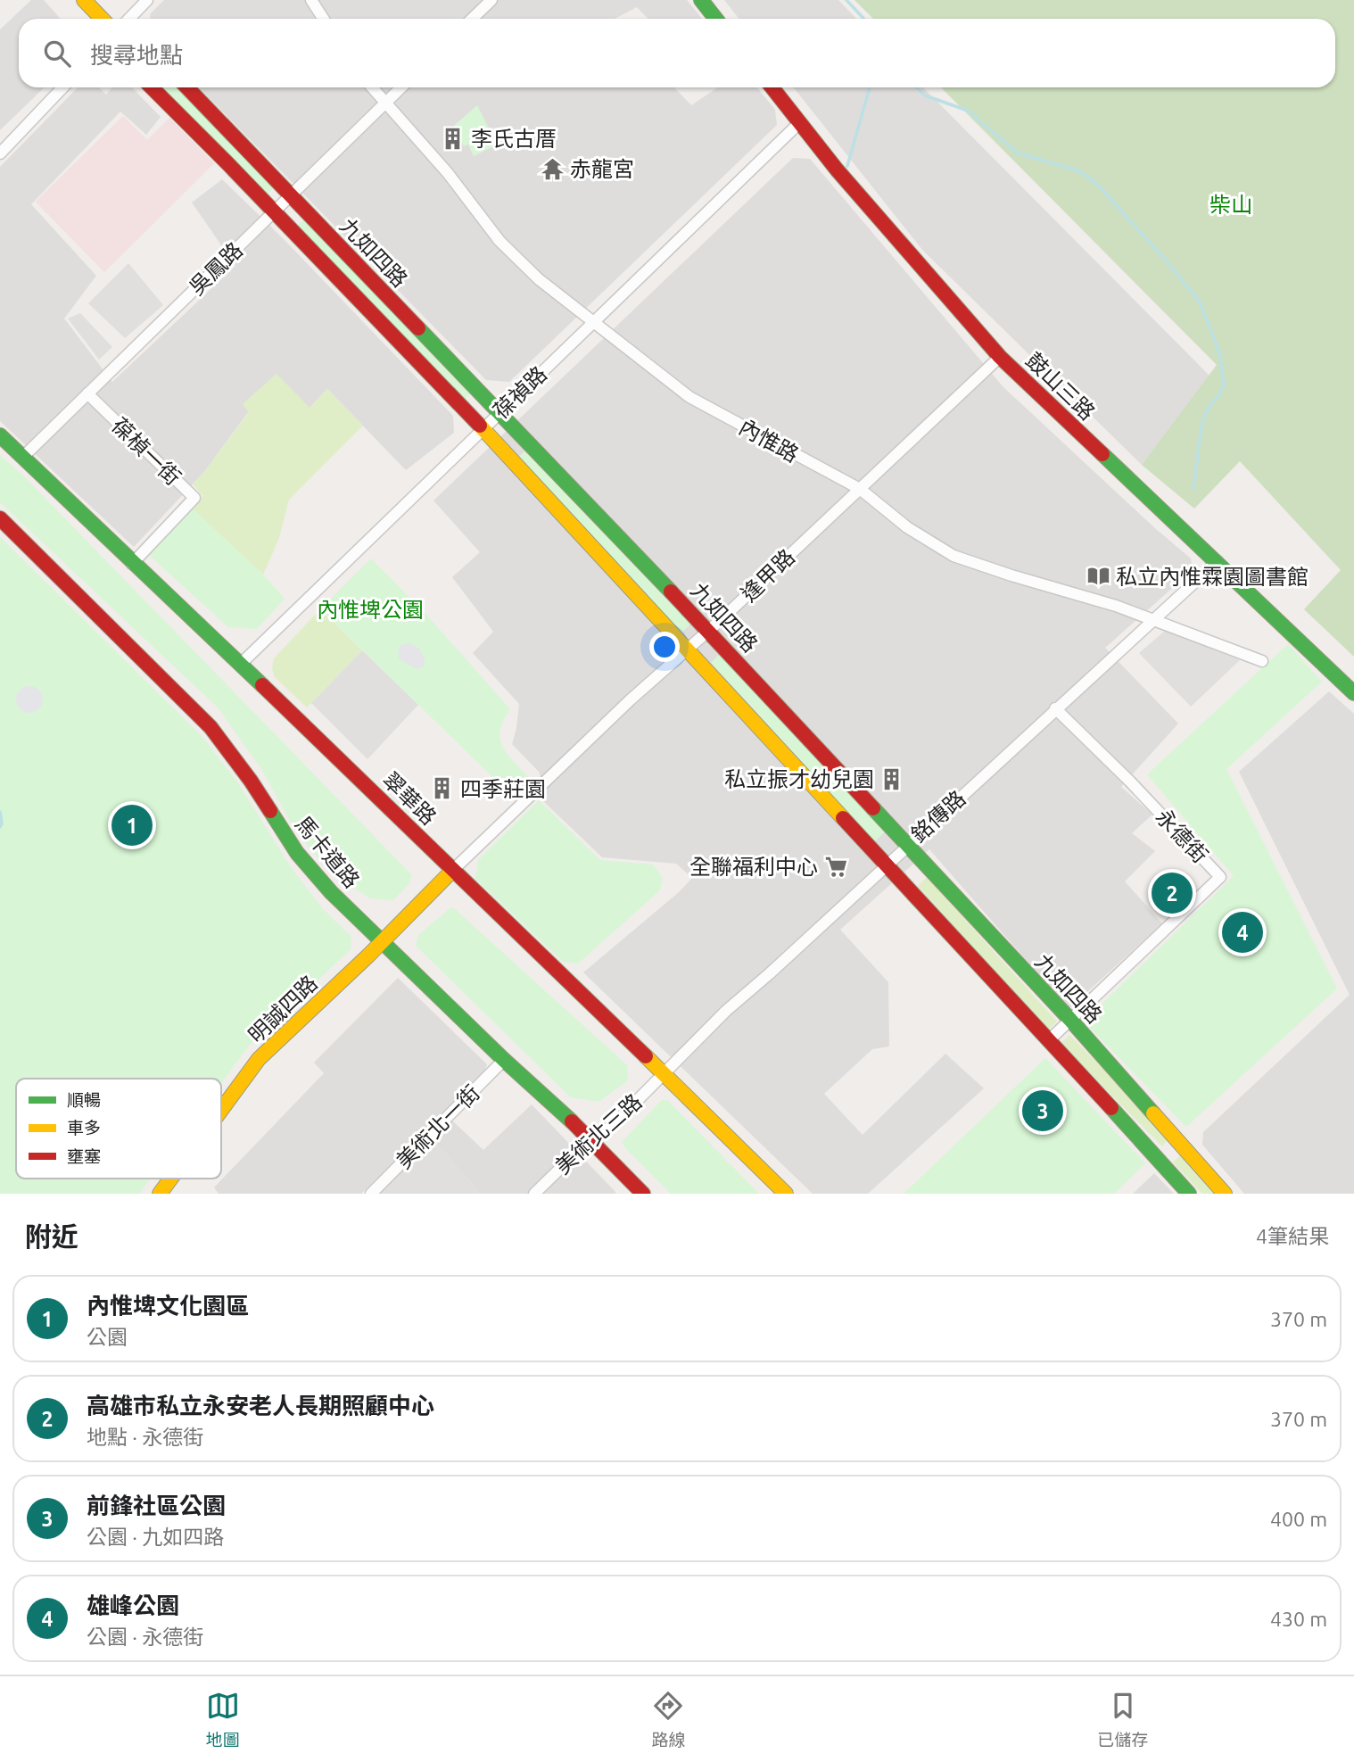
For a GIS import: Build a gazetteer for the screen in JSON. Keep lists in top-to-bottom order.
{
  "streets": {
    "street": [
      "九如四路",
      "吳鳳路",
      "鼓山三路",
      "葆禎路",
      "內惟路",
      "葆楨一街",
      "逢甲路",
      "翠華路",
      "銘傳路",
      "永德街",
      "馬卡道路",
      "明誠四路",
      "美術北一街",
      "美術北三路"
    ]
  },
  "crossings": [
    ["九如四路", "吳鳳路"],
    ["九如四路", "葆禎路"],
    ["九如四路", "逢甲路"],
    ["九如四路", "銘傳路"],
    ["九如四路", "永德街"],
    ["吳鳳路", "內惟路"],
    ["吳鳳路", "葆楨一街"],
    ["吳鳳路", "翠華路"],
    ["鼓山三路", "葆禎路"],
    ["鼓山三路", "逢甲路"],
    ["鼓山三路", "銘傳路"],
    ["葆禎路", "內惟路"],
    ["葆禎路", "翠華路"],
    ["內惟路", "逢甲路"],
    ["內惟路", "銘傳路"],
    ["葆楨一街", "翠華路"],
    ["逢甲路", "翠華路"],
    ["逢甲路", "明誠四路"],
    ["翠華路", "銘傳路"],
    ["翠華路", "明誠四路"],
    ["翠華路", "美術北三路"],
    ["銘傳路", "永德街"],
    ["銘傳路", "美術北三路"],
    ["馬卡道路", "明誠四路"],
    ["馬卡道路", "美術北一街"],
    ["馬卡道路", "美術北三路"]
  ],
  "parks": ["柴山", "內惟埤公園"],
  "places": {
    "building": ["李氏古厝", "私立振才幼兒園", "四季莊園"],
    "temple": ["赤龍宮"],
    "library": ["私立內惟霖園圖書館"],
    "supermarket": ["全聯福利中心"]
  },
  "legend": ["順暢", "車多", "壅塞"],
  "page": {
    "search": "搜尋地點",
    "pins": [
      "1",
      "2",
      "4",
      "3"
    ],
    "heading": ["附近", "4筆結果"],
    "list": [
      {
        "mark": "1",
        "name": "內惟埤文化園區",
        "note": "公園",
        "value": "370 m"
      },
      {
        "mark": "2",
        "name": "高雄市私立永安老人長期照顧中心",
        "note": "地點 · 永德街",
        "value": "370 m"
      },
      {
        "mark": "3",
        "name": "前鋒社區公園",
        "note": "公園 · 九如四路",
        "value": "400 m"
      },
      {
        "mark": "4",
        "name": "雄峰公園",
        "note": "公園 · 永德街",
        "value": "430 m"
      }
    ],
    "nav": ["地圖", "路線", "已儲存"]
  }
}
